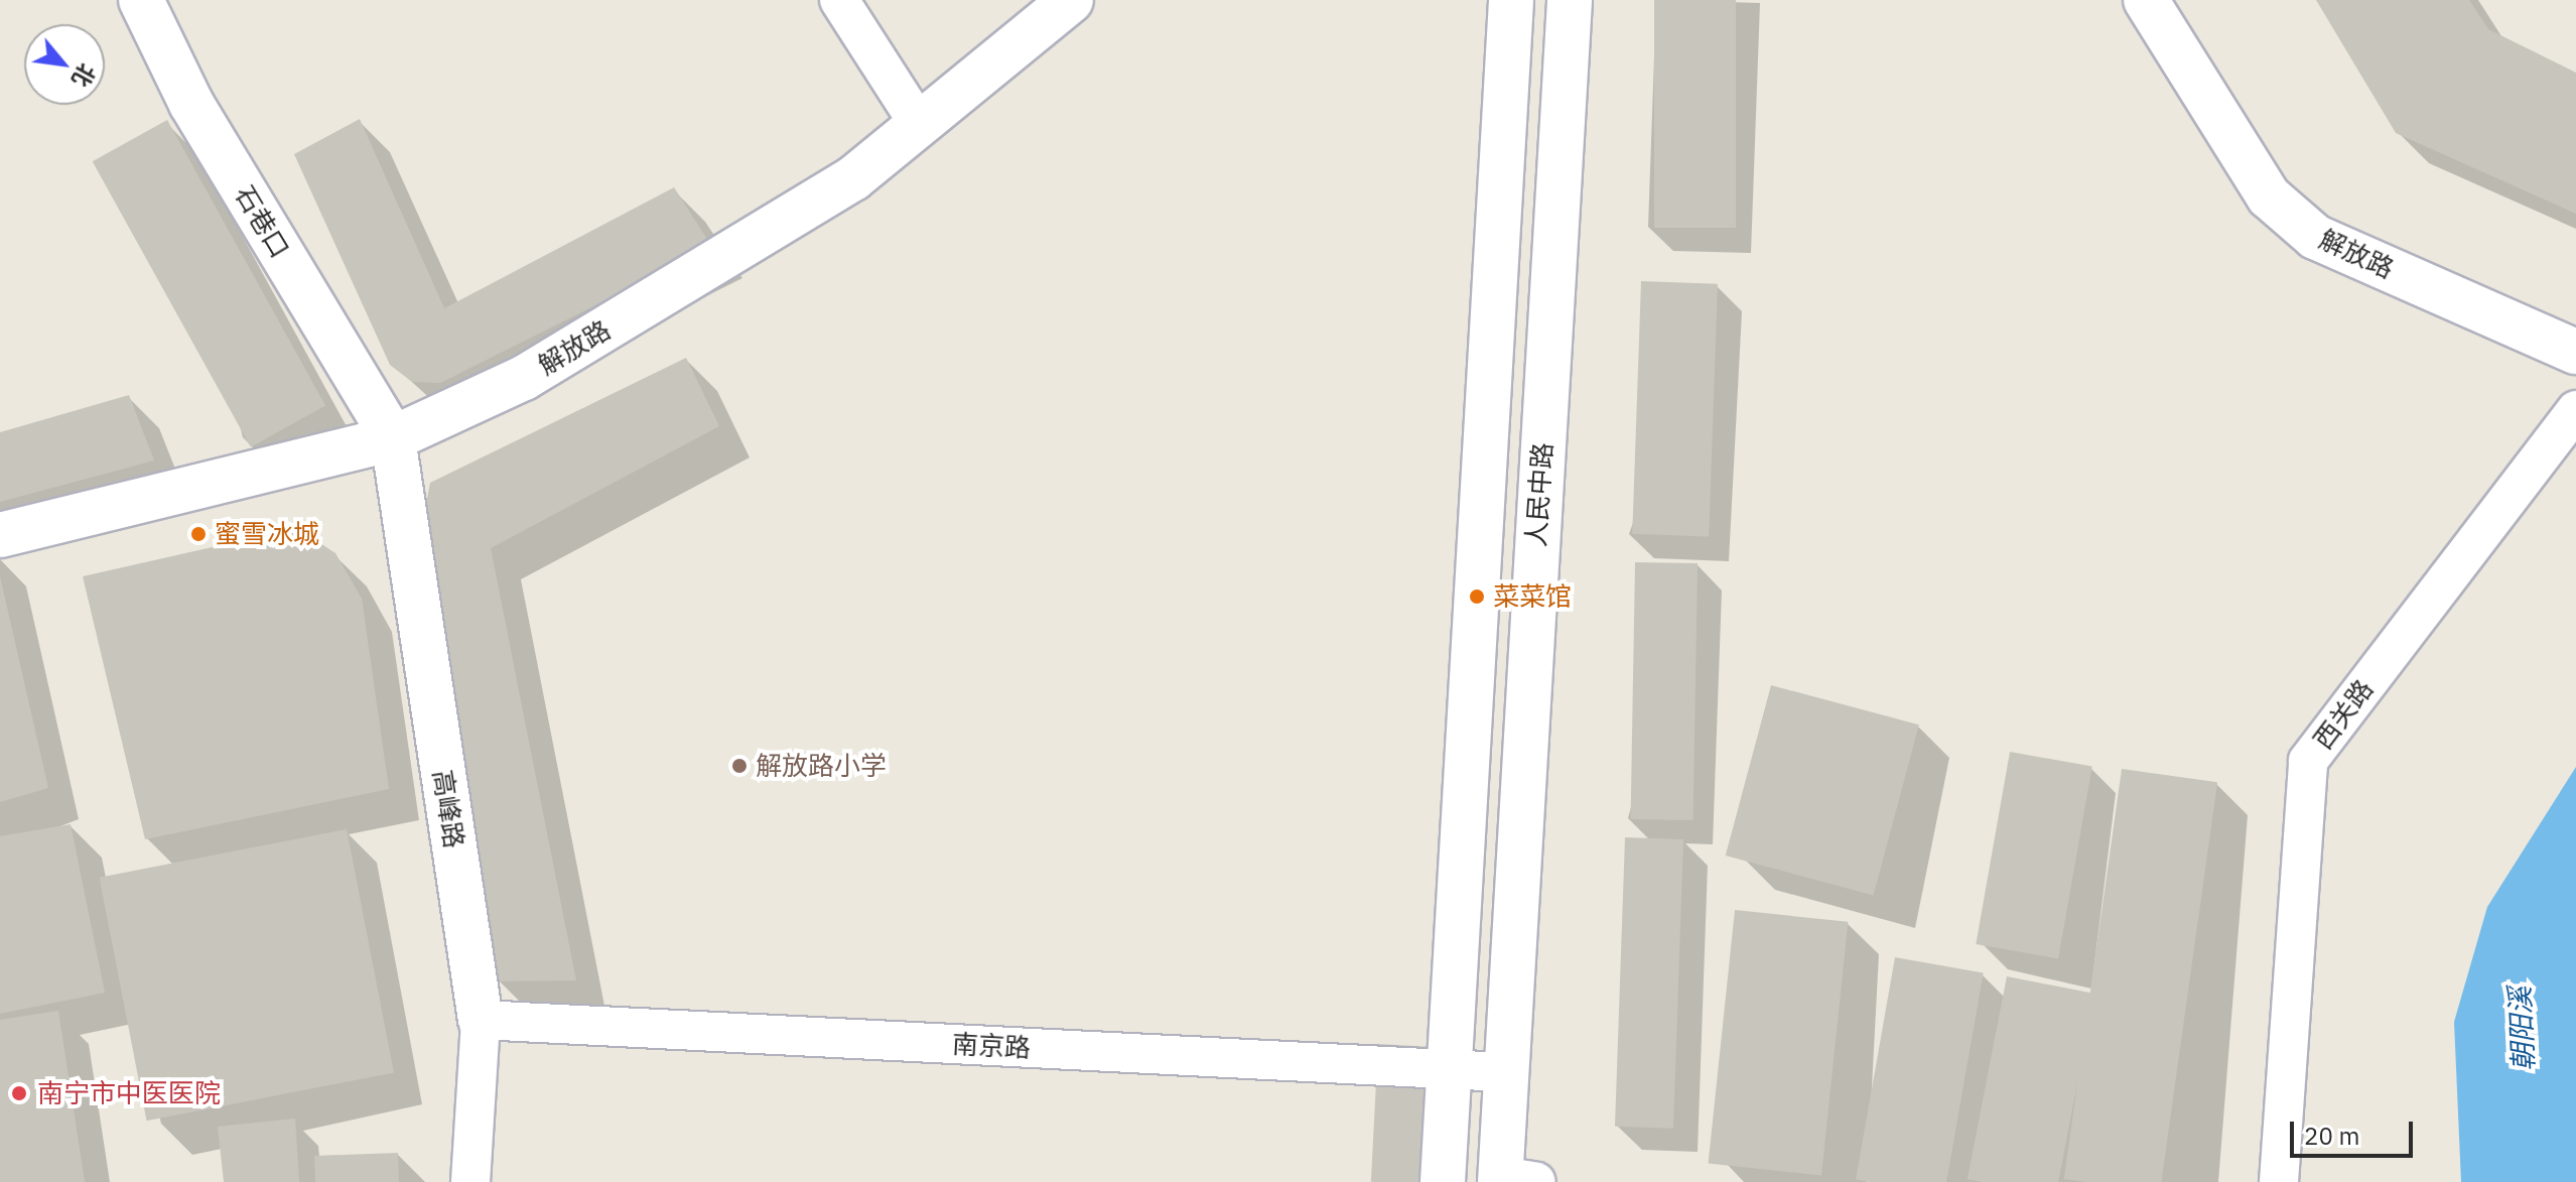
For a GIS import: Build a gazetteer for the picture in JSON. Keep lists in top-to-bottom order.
{
  "streets": {
    "street": [
      "石巷口",
      "解放路",
      "人民中路",
      "西关路",
      "高峰路",
      "南京路"
    ]
  },
  "crossings": [
    ["石巷口", "解放路"],
    ["石巷口", "高峰路"],
    ["解放路", "高峰路"],
    ["人民中路", "南京路"],
    ["高峰路", "南京路"]
  ],
  "water": ["朝阳溪"],
  "places": [
    "蜜雪冰城",
    "菜菜馆",
    "解放路小学",
    "南宁市中医医院"
  ],
  "scale_bar": "20 m",
  "north": "bottom right"
}
